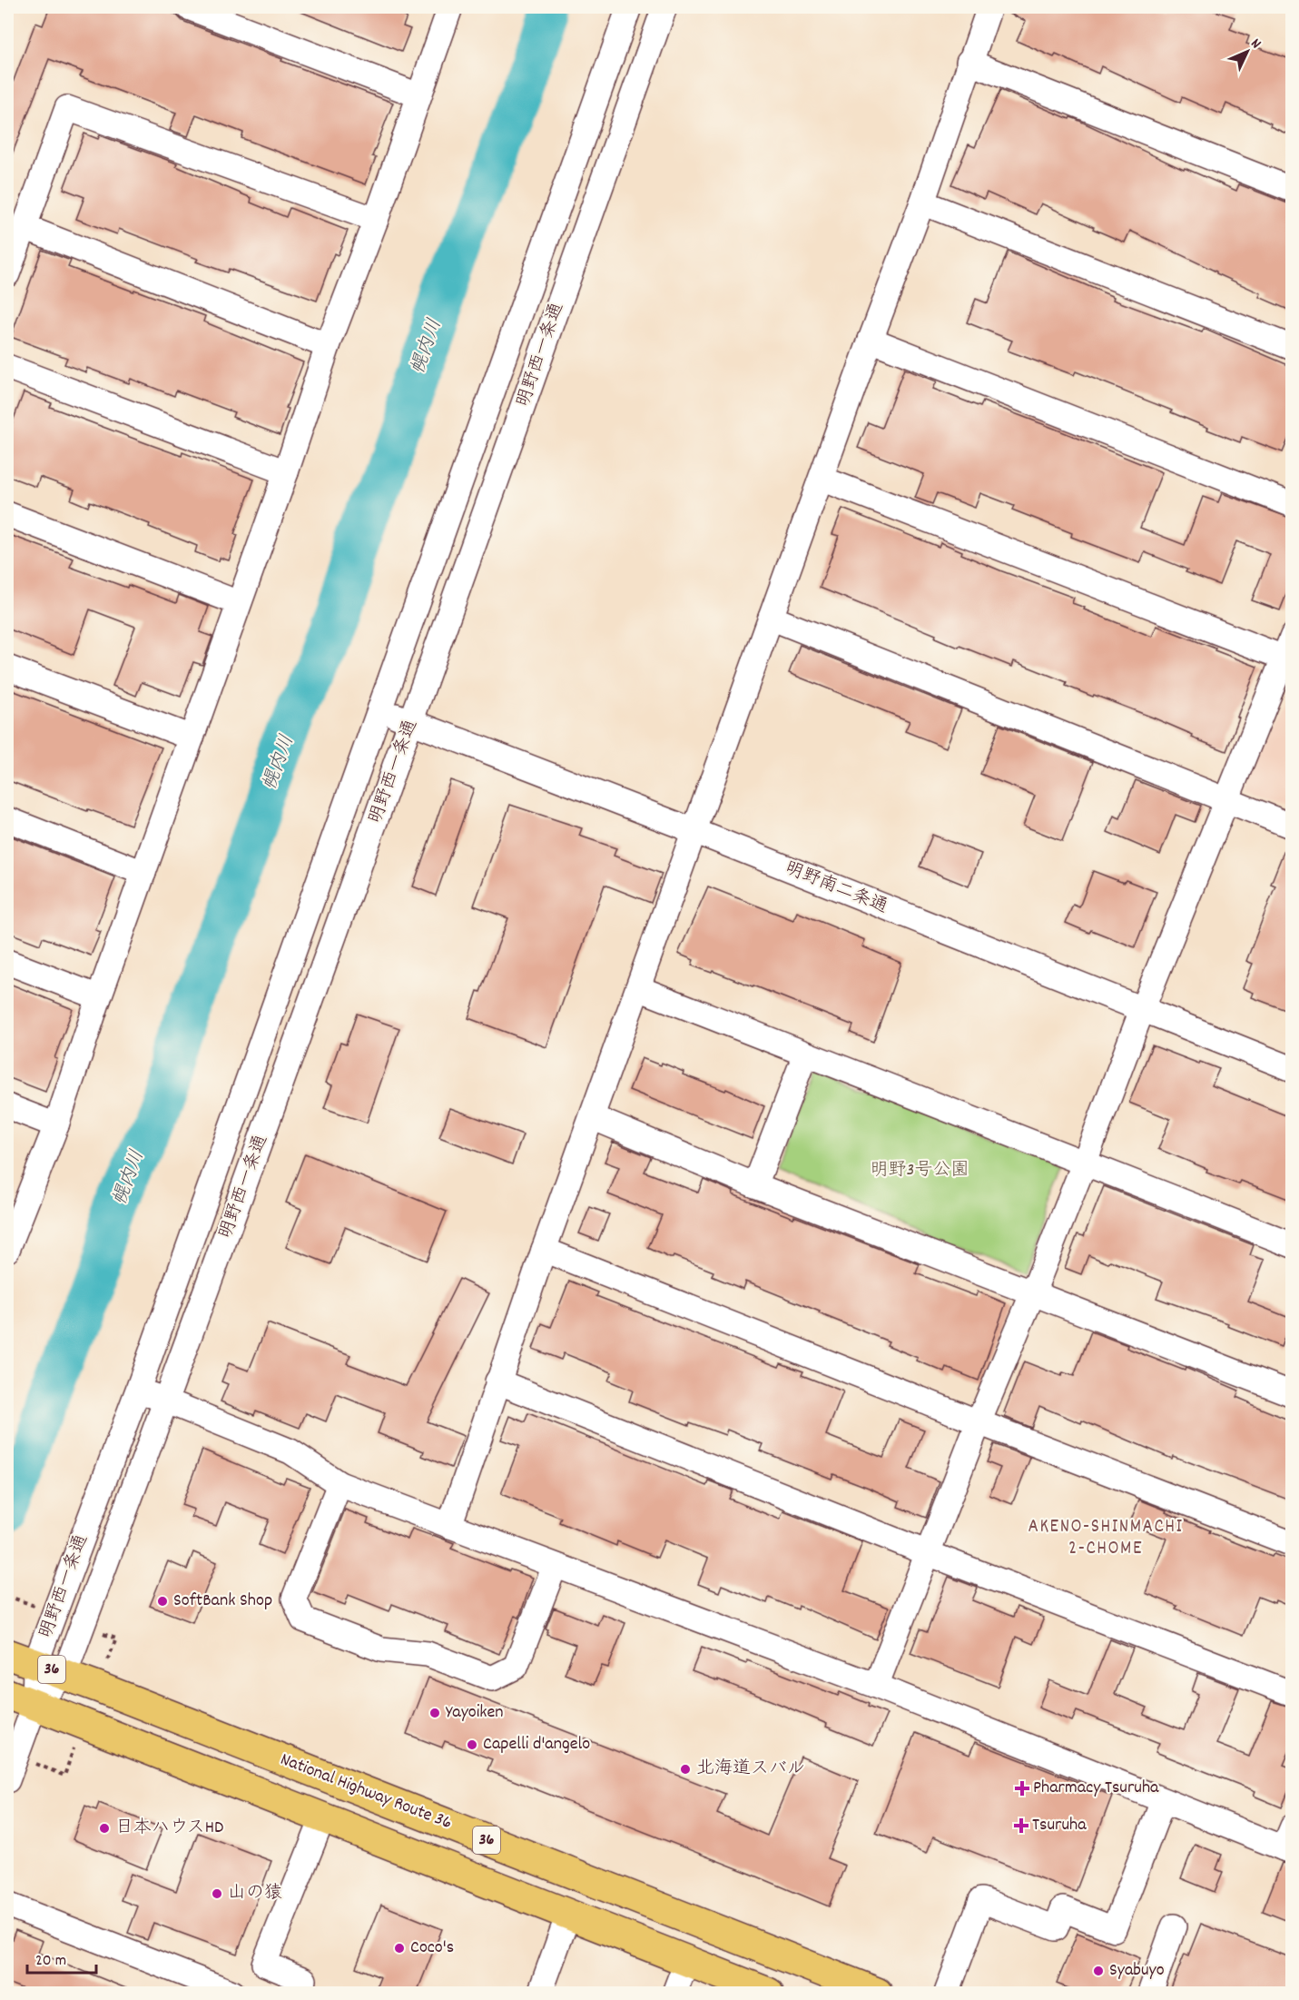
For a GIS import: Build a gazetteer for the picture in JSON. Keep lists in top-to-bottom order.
{
  "streets": {
    "highway": ["36", "National Highway Route 36"],
    "street": ["明野西一条通", "明野南二条通"]
  },
  "crossings": [
    ["明野西一条通", "明野南二条通"],
    ["明野西一条通", "36"],
    ["明野西一条通", "National Highway Route 36"]
  ],
  "districts": ["AKENO-SHINMACHI 2-CHOME"],
  "water": ["幌内川"],
  "parks": ["明野3号公園"],
  "places": {
    "other": [
      "SoftBank Shop",
      "Yayoiken",
      "Capelli d'angelo",
      "北海道スバル",
      "日本ハウスHD",
      "山の猿",
      "Coco's",
      "Syabuyo"
    ],
    "health": ["Pharmacy Tsuruha", "Tsuruha"]
  },
  "scale_bar": "20 m",
  "north": "top right"
}
